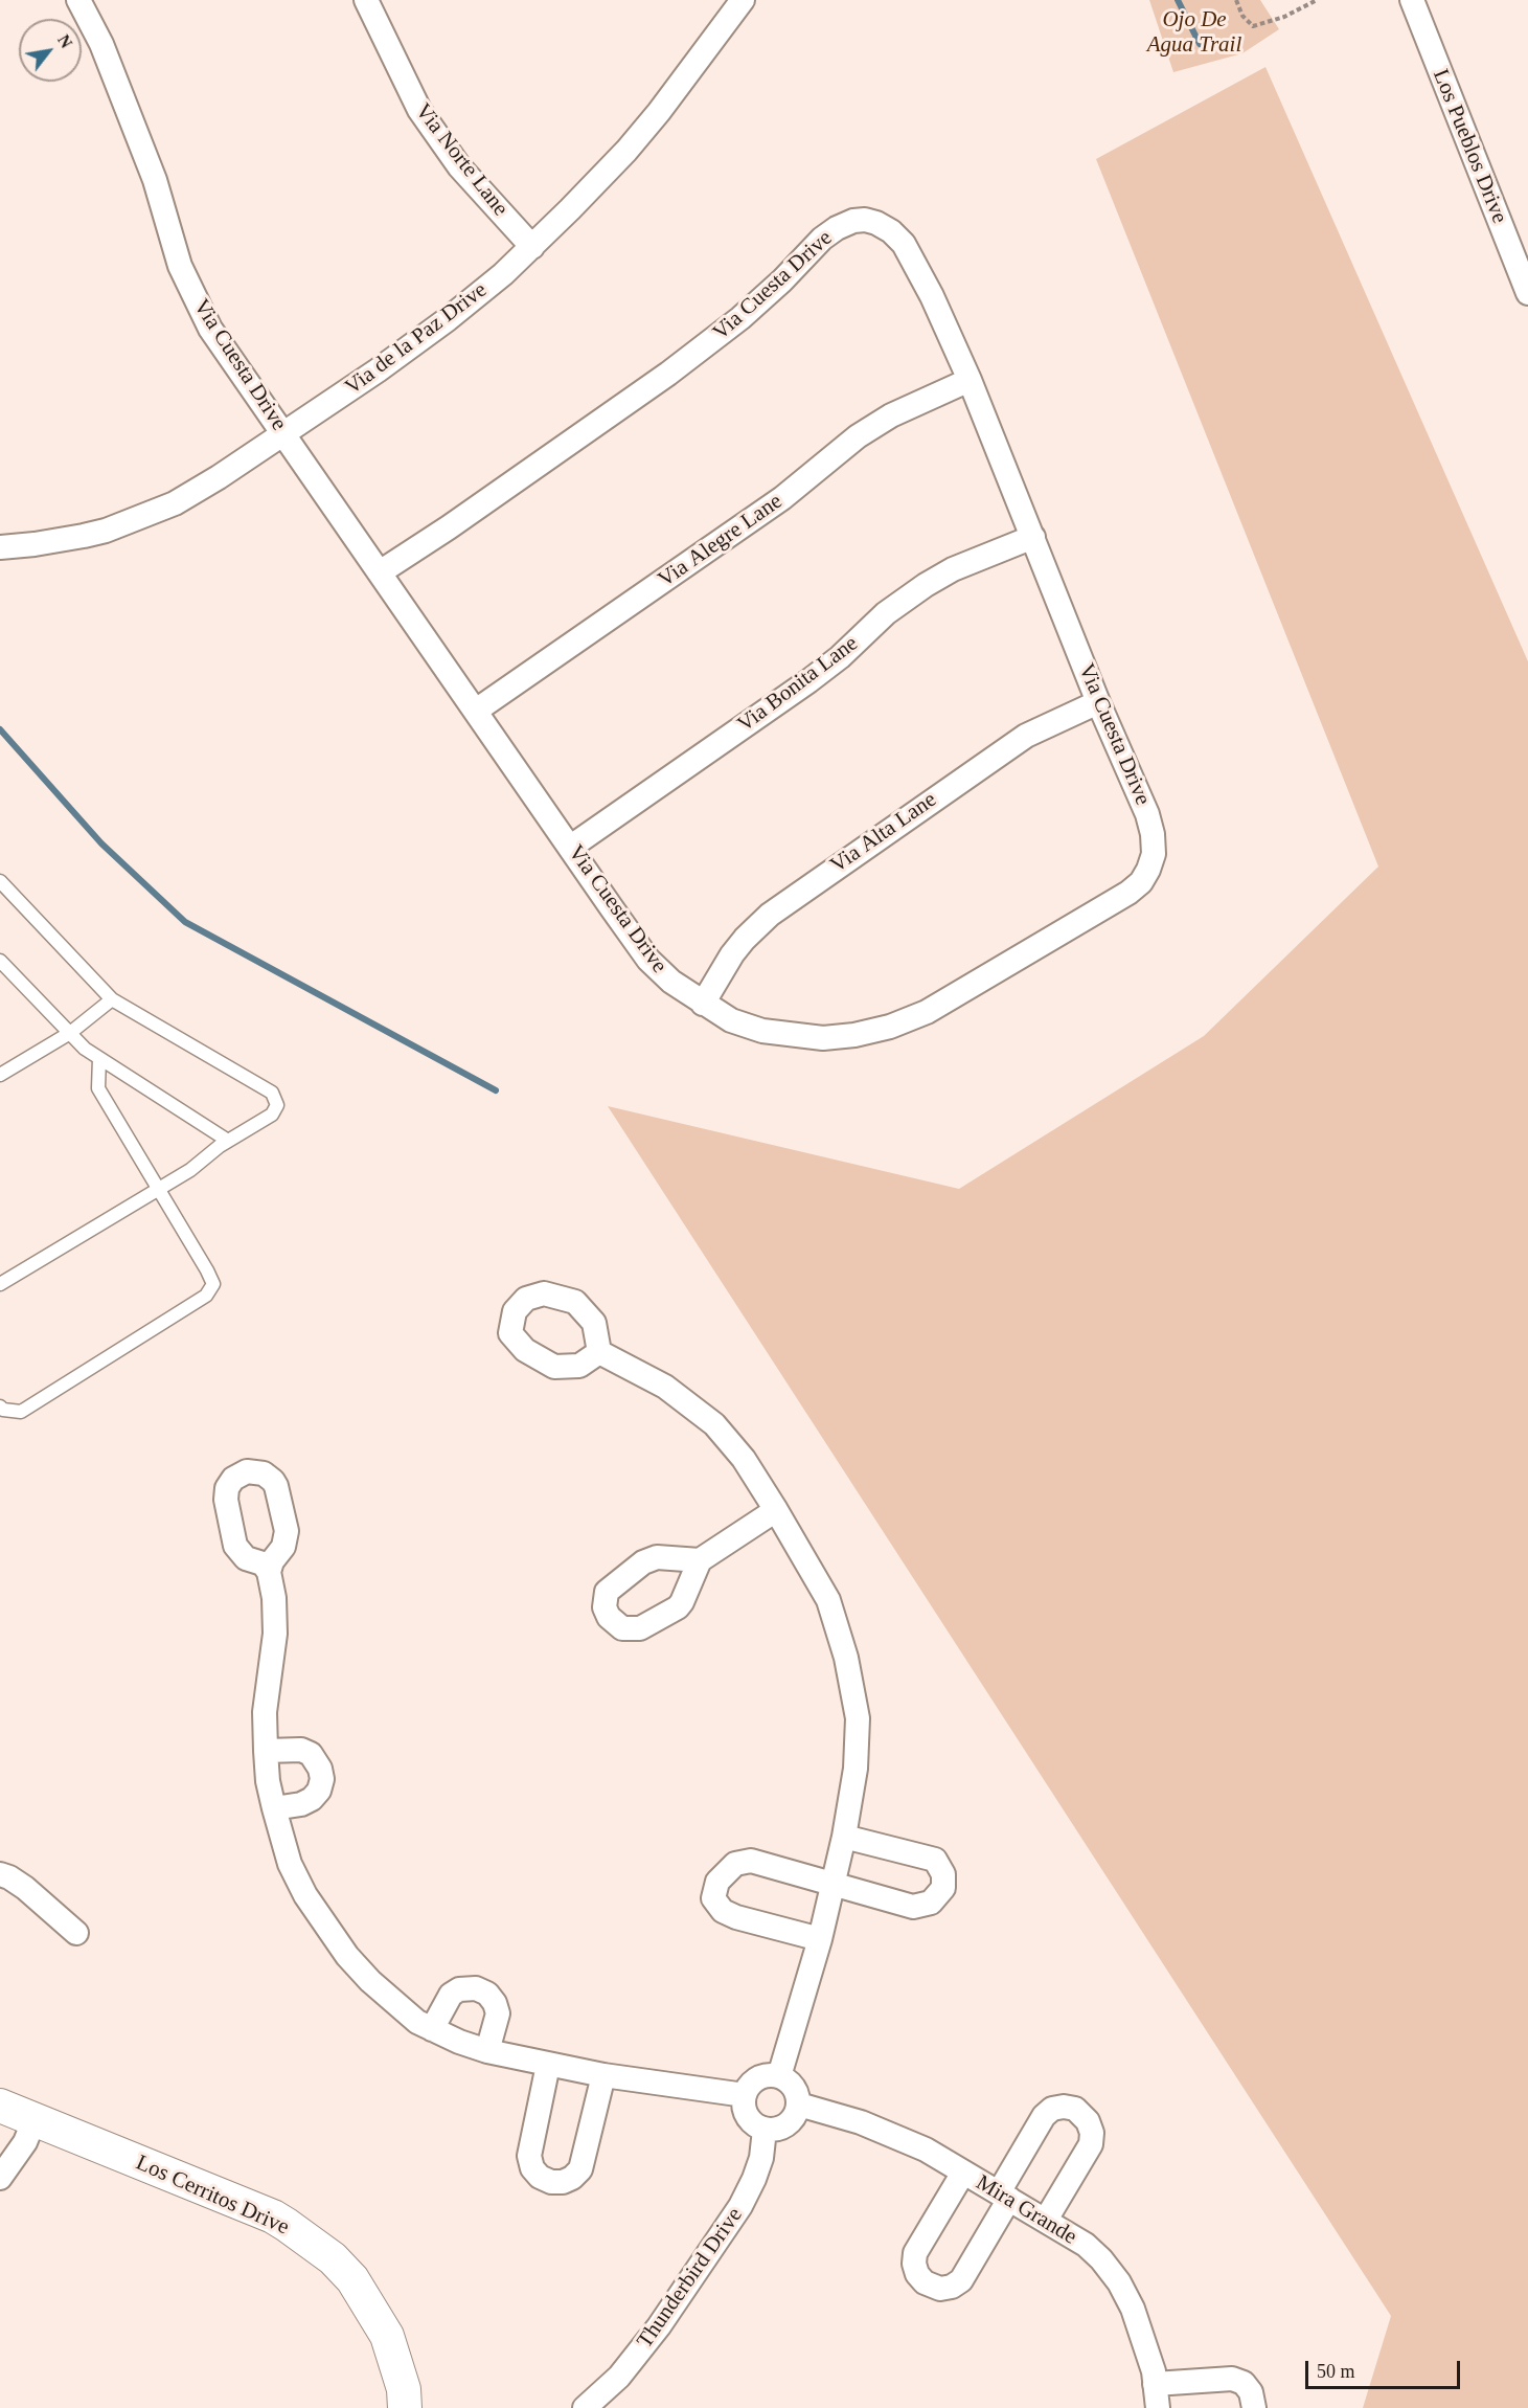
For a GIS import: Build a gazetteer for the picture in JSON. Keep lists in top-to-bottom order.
{
  "streets": {
    "street": [
      "Los Pueblos Drive",
      "Via Norte Lane",
      "Via Cuesta Drive",
      "Via de la Paz Drive",
      "Via Alegre Lane",
      "Via Bonita Lane",
      "Via Alta Lane",
      "Los Cerritos Drive",
      "Mira Grande",
      "Thunderbird Drive"
    ]
  },
  "crossings": [
    ["Via Norte Lane", "Via de la Paz Drive"],
    ["Via Cuesta Drive", "Via de la Paz Drive"],
    ["Via Cuesta Drive", "Via Alegre Lane"],
    ["Via Cuesta Drive", "Via Bonita Lane"],
    ["Via Cuesta Drive", "Via Alta Lane"],
    ["Mira Grande", "Thunderbird Drive"]
  ],
  "parks": ["Ojo De Agua Trail"],
  "scale_bar": "50 m",
  "north": "top right"
}
